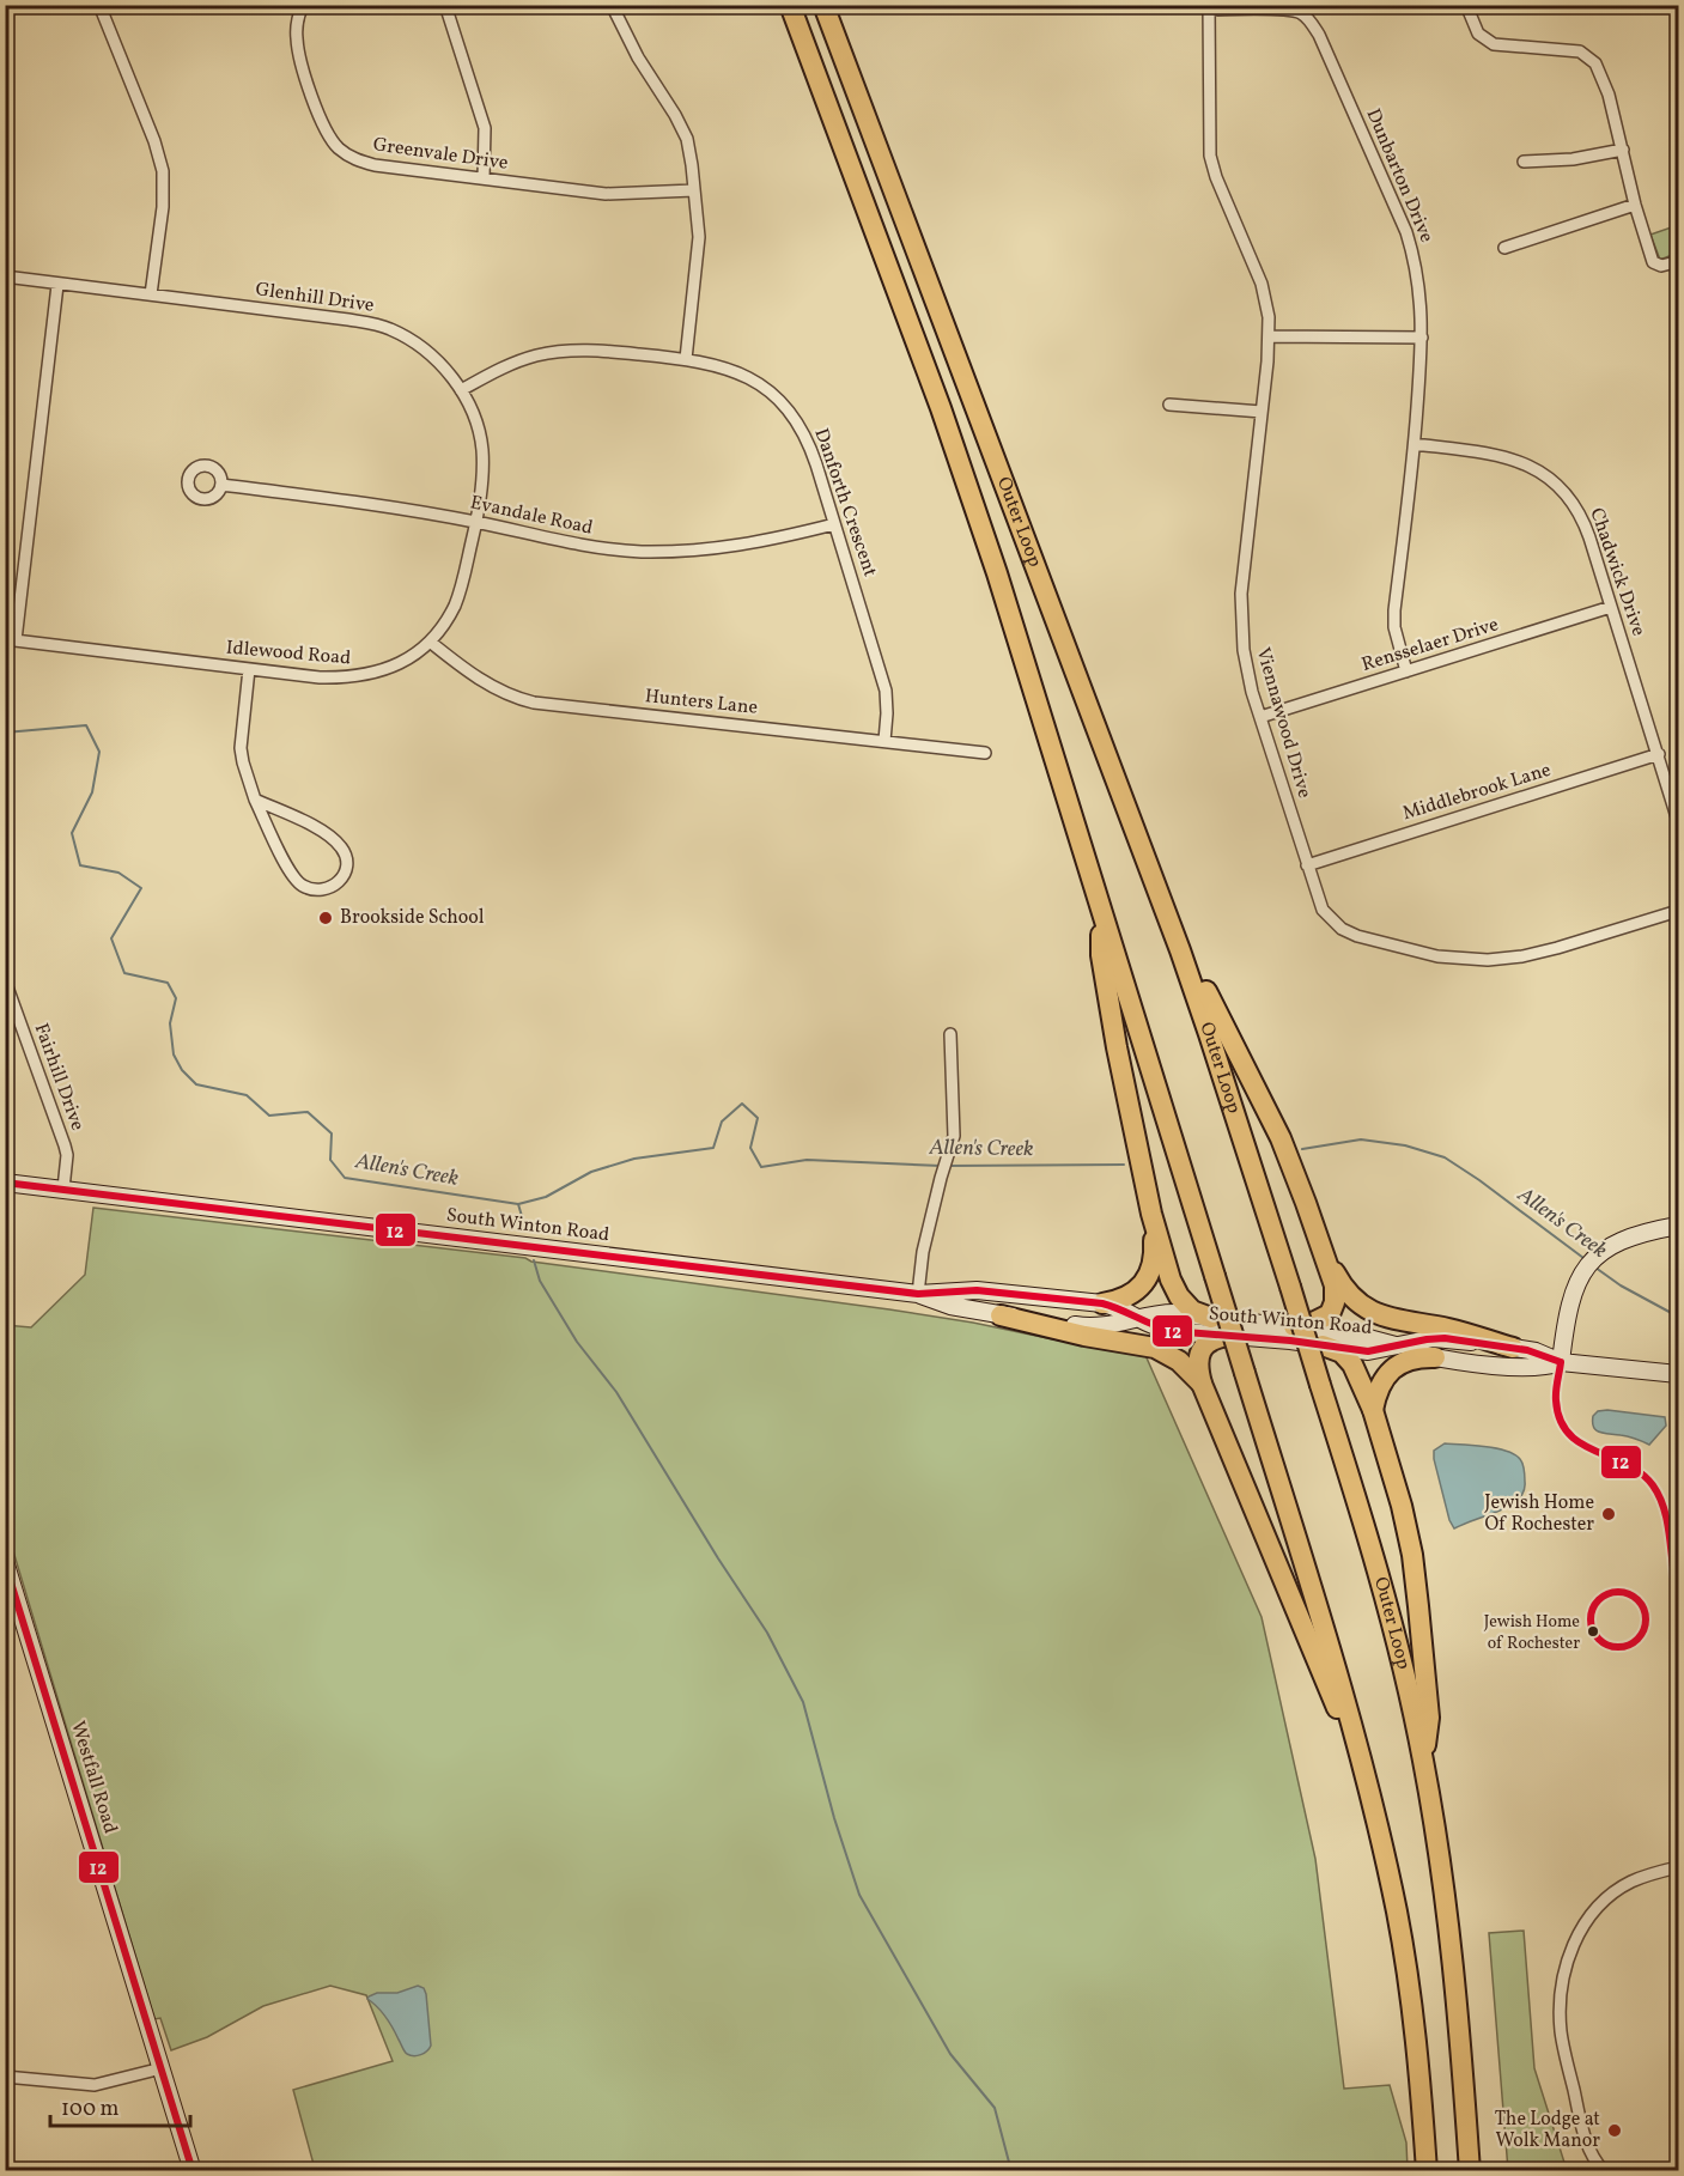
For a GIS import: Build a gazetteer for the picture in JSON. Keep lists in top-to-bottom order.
{
  "streets": {
    "highway": ["Outer Loop"],
    "main road": ["South Winton Road", "Westfall Road"],
    "street": [
      "Greenvale Drive",
      "Dunbarton Drive",
      "Glenhill Drive",
      "Danforth Crescent",
      "Evandale Road",
      "Chadwick Drive",
      "Rensselaer Drive",
      "Idlewood Road",
      "Hunters Lane",
      "Viennawood Drive",
      "Middlebrook Lane",
      "Fairhill Drive"
    ]
  },
  "crossings": [
    ["Dunbarton Drive", "Chadwick Drive"],
    ["Dunbarton Drive", "Rensselaer Drive"],
    ["Dunbarton Drive", "Viennawood Drive"],
    ["Glenhill Drive", "Danforth Crescent"],
    ["Glenhill Drive", "Evandale Road"],
    ["Glenhill Drive", "Idlewood Road"],
    ["Danforth Crescent", "Evandale Road"],
    ["Danforth Crescent", "Hunters Lane"],
    ["Evandale Road", "Idlewood Road"],
    ["Chadwick Drive", "Rensselaer Drive"],
    ["Chadwick Drive", "Middlebrook Lane"],
    ["Rensselaer Drive", "Viennawood Drive"],
    ["Idlewood Road", "Hunters Lane"],
    ["Viennawood Drive", "Middlebrook Lane"],
    ["Fairhill Drive", "South Winton Road"]
  ],
  "water": ["Allen's Creek"],
  "places": [
    "Brookside School",
    "Jewish Home Of Rochester",
    "Jewish Home of Rochester",
    "The Lodge at Wolk Manor"
  ],
  "lines": ["transit line 12"],
  "scale_bar": "100 m"
}
